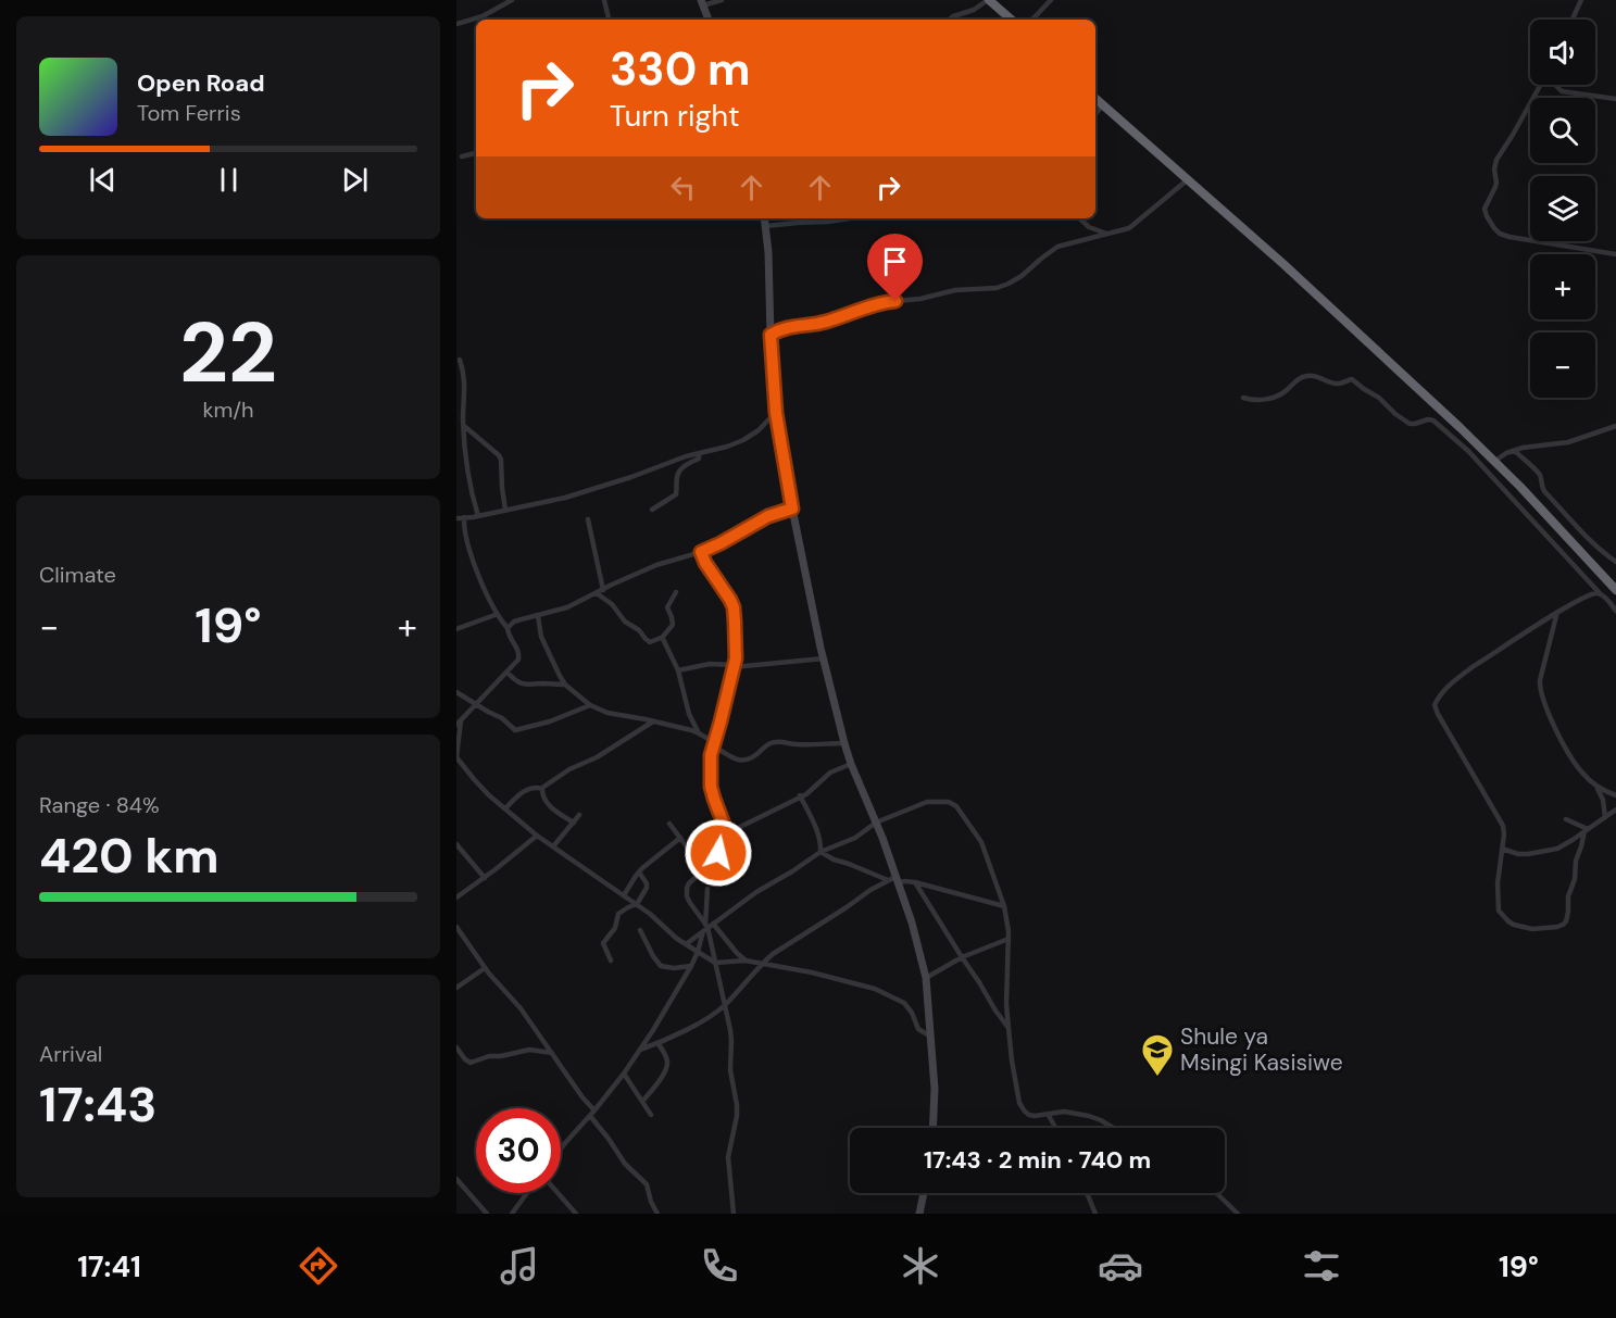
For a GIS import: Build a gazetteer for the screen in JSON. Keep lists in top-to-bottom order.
{
  "places": {
    "school or university": ["Shule ya Msingi Kasisiwe"]
  },
  "page": {
    "map_buttons": ["+", "−"],
    "turn": ["330 m", "Turn right"],
    "song": ["Open Road", "Tom Ferris"],
    "tile": [
      ["22", "km/h"],
      "Climate",
      ["Range · 84%", "420 km"],
      ["Arrival", "17:43"]
    ],
    "heat": ["−", "19°", "+"],
    "limit": "30",
    "trip": "17:43 · 2 min · 740 m",
    "tabs": ["17:41", "19°"]
  }
}
